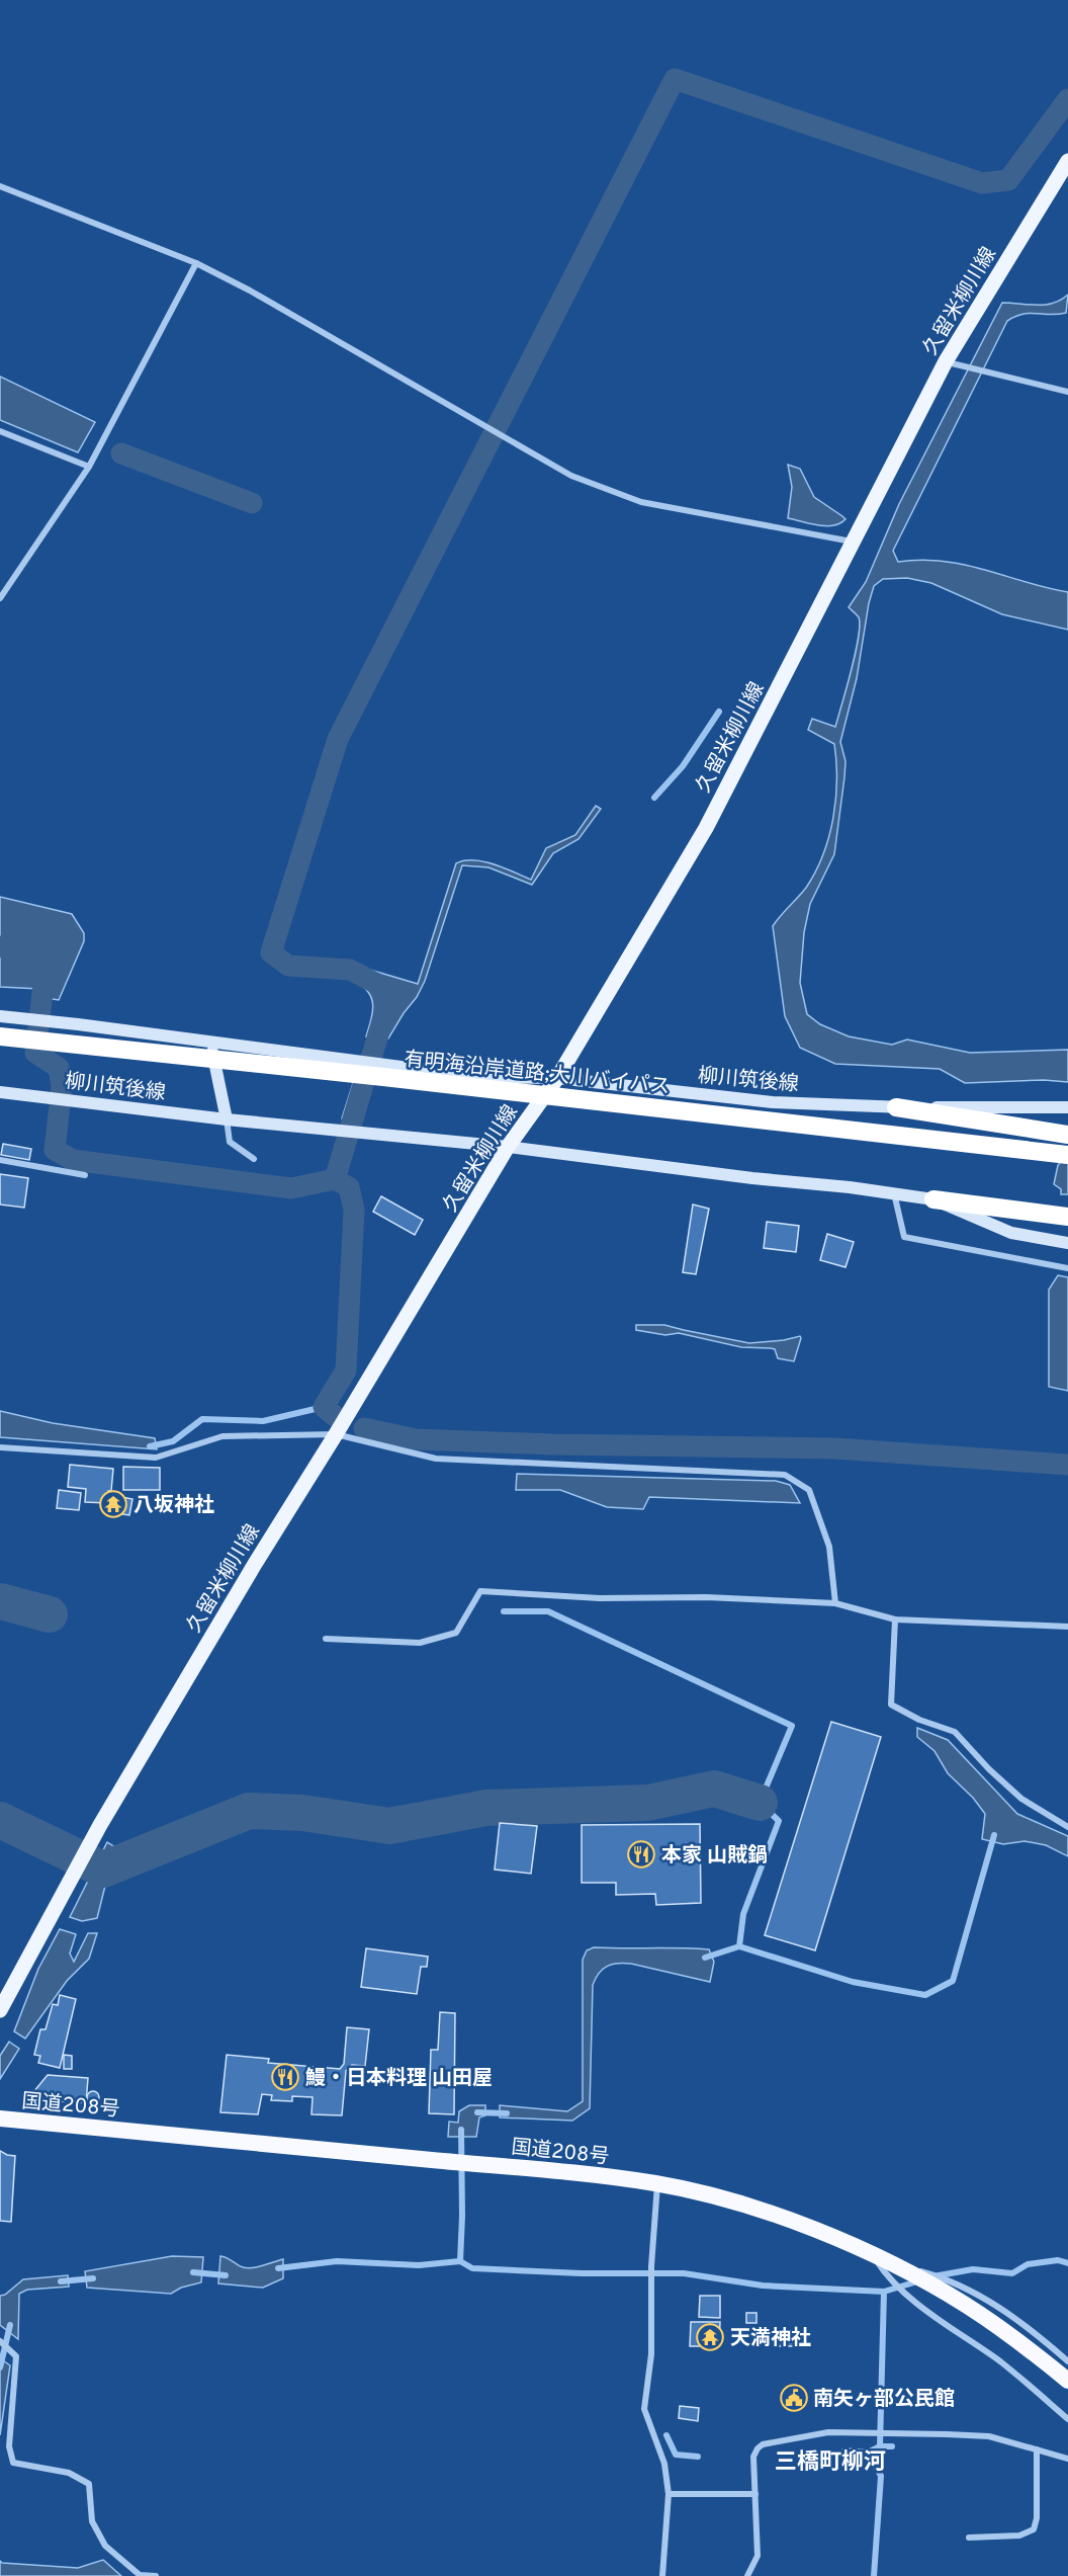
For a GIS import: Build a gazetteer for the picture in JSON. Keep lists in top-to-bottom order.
{
  "streets": {
    "highway": ["有明海沿岸道路;大川バイパス", "国道208号"],
    "main road": ["久留米柳川線", "柳川筑後線"]
  },
  "crossings": [
    ["久留米柳川線", "柳川筑後線"]
  ],
  "districts": ["三橋町柳河"],
  "places": {
    "temple": ["八坂神社", "天満神社"],
    "restaurant": ["本家 山賊鍋", "鰻・日本料理 山田屋"],
    "public building": ["南矢ヶ部公民館"]
  }
}
